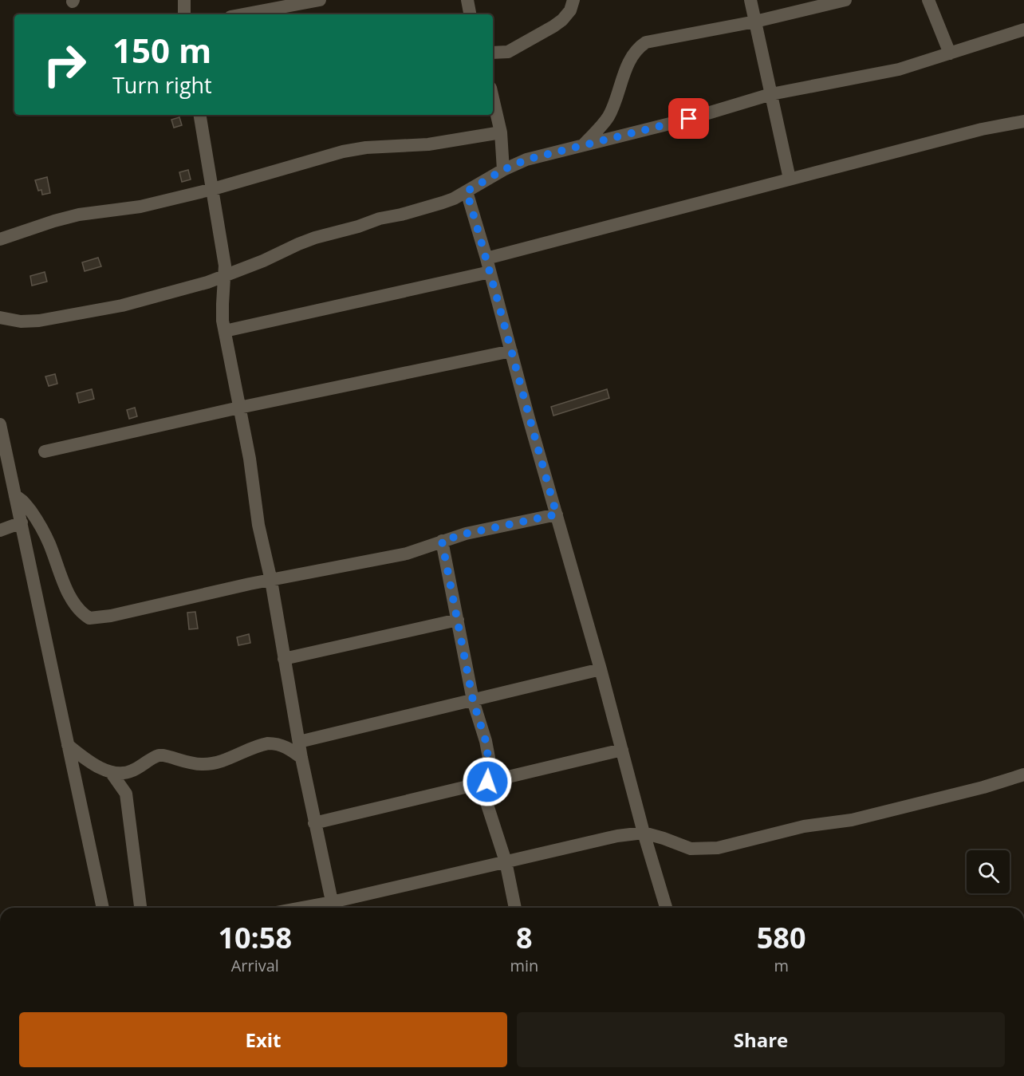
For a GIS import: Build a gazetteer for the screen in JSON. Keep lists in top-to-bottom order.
{
  "page": {
    "turn": ["150 m", "Turn right"],
    "eta": [
      "10:58",
      "Arrival",
      "8",
      "min",
      "580",
      "m"
    ],
    "buttons": ["Exit", "Share"]
  }
}
